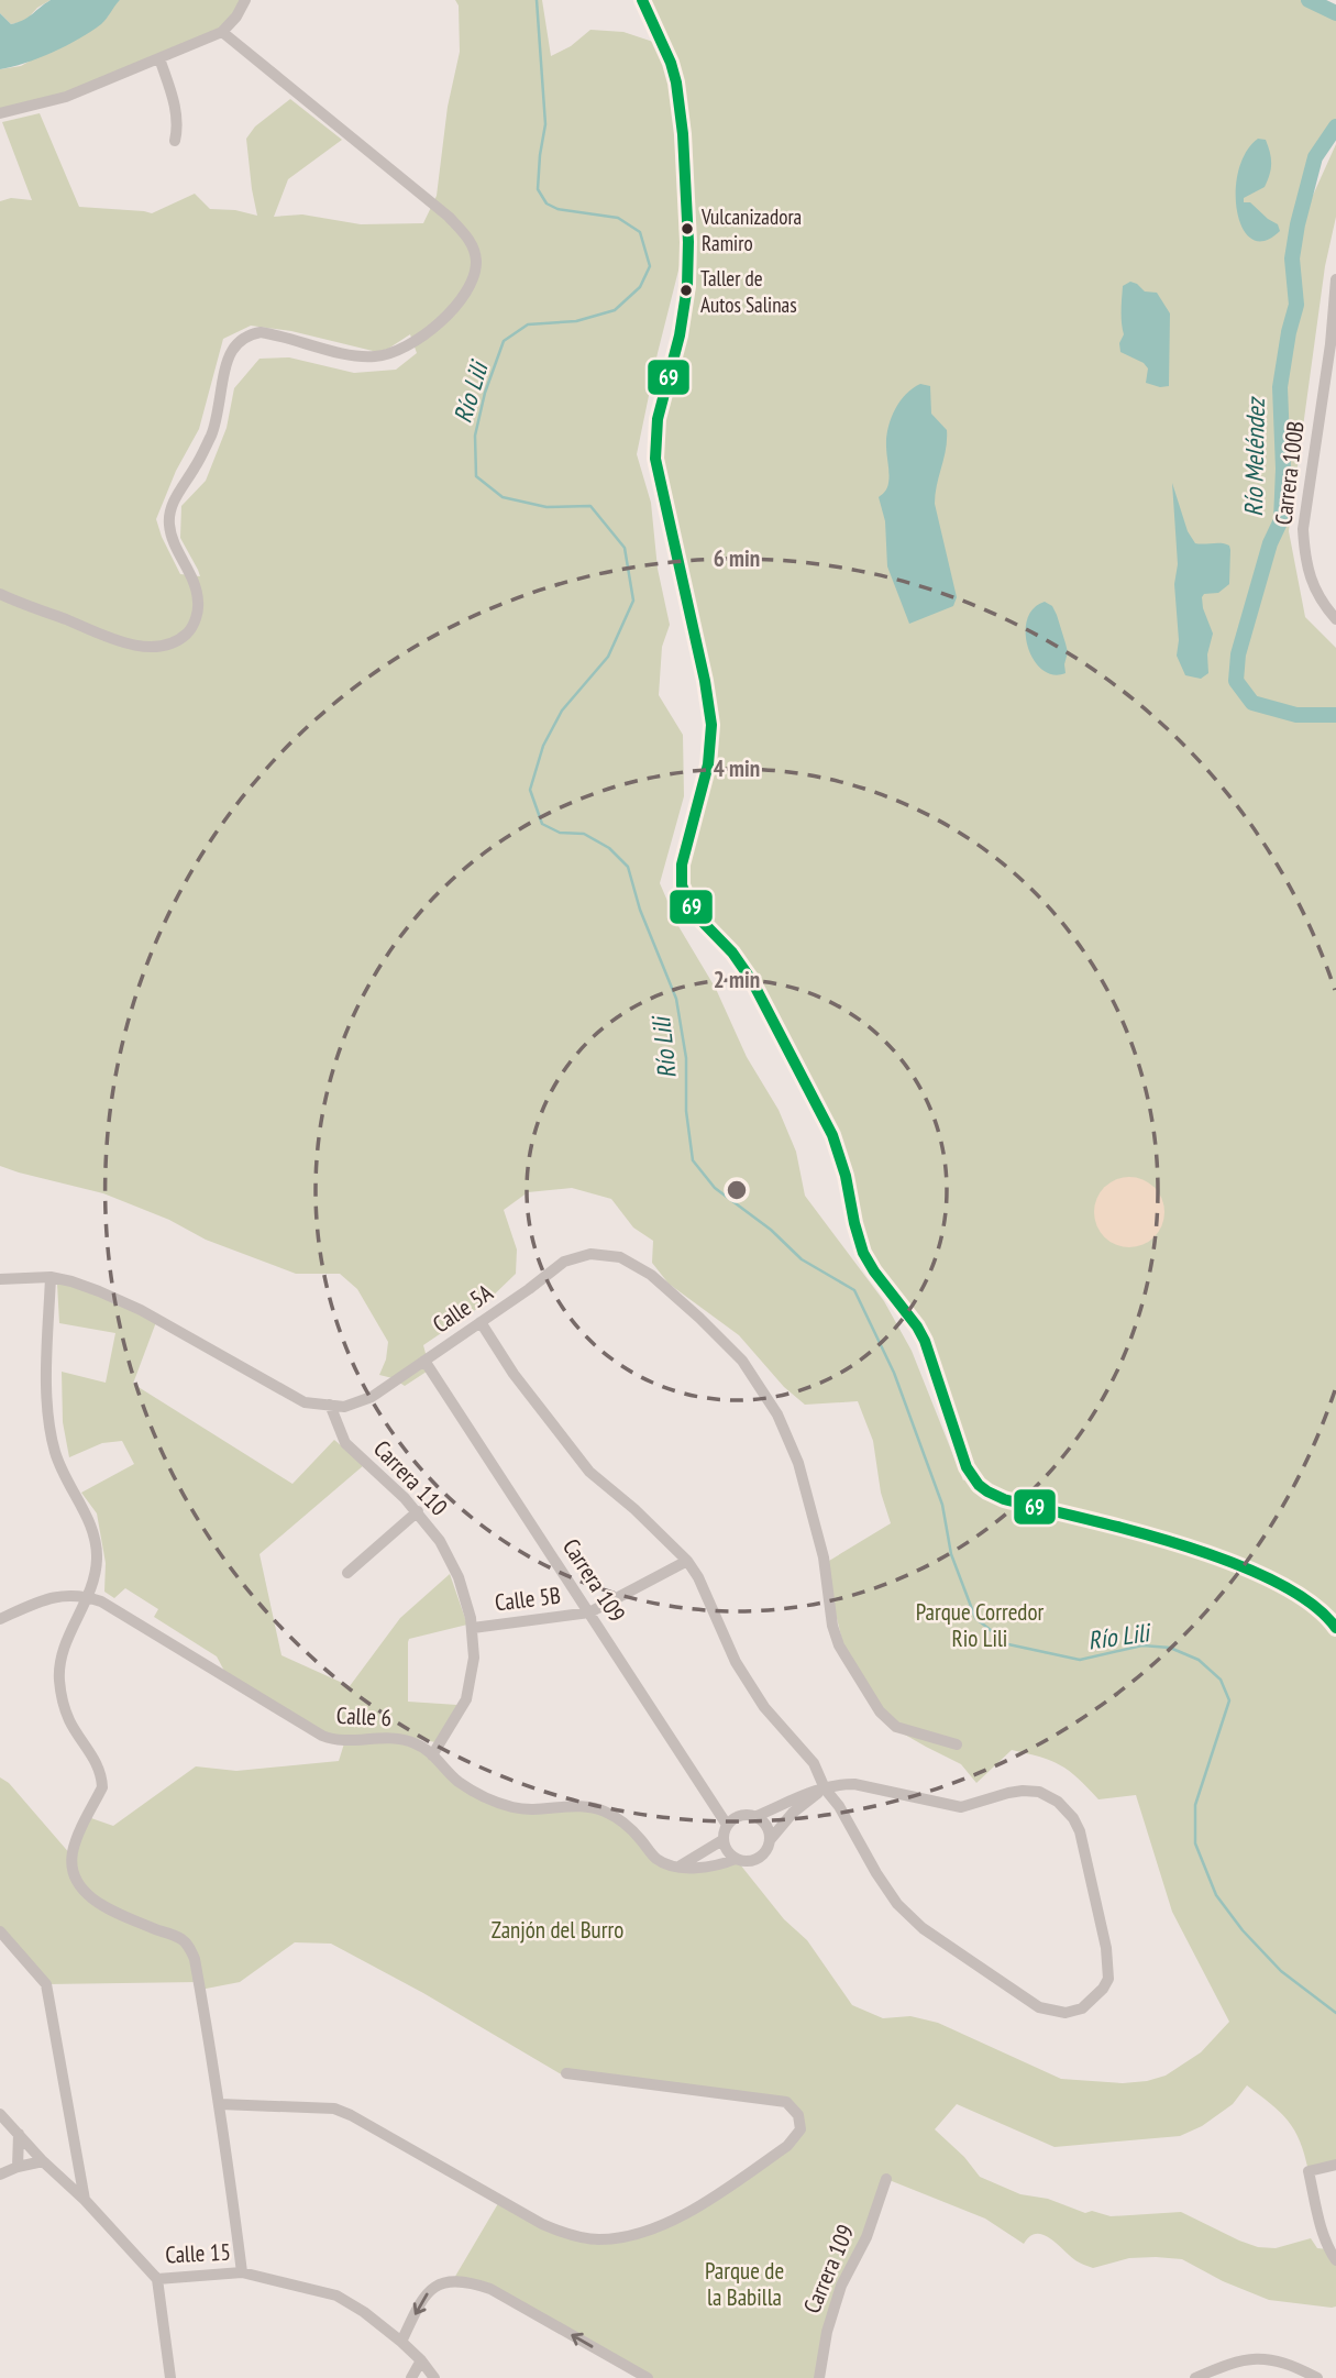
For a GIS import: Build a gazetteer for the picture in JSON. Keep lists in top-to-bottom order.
{
  "streets": {
    "street": [
      "Carrera 100B",
      "Calle 5A",
      "Carrera 110",
      "Carrera 109",
      "Calle 5B",
      "Calle 6",
      "Calle 15"
    ]
  },
  "crossings": [
    ["Calle 5A", "Carrera 110"],
    ["Calle 5A", "Carrera 109"],
    ["Carrera 110", "Calle 5B"],
    ["Carrera 110", "Calle 6"],
    ["Carrera 109", "Calle 5B"],
    ["Carrera 109", "Calle 6"]
  ],
  "water": ["Río Lili", "Río Meléndez"],
  "parks": ["Parque Corredor Rio Lili", "Zanjón del Burro", "Parque de la Babilla"],
  "places": ["Vulcanizadora Ramiro", "Taller de Autos Salinas"],
  "lines": ["transit line 69"],
  "rings": ["6 min", "4 min", "2 min"]
}
